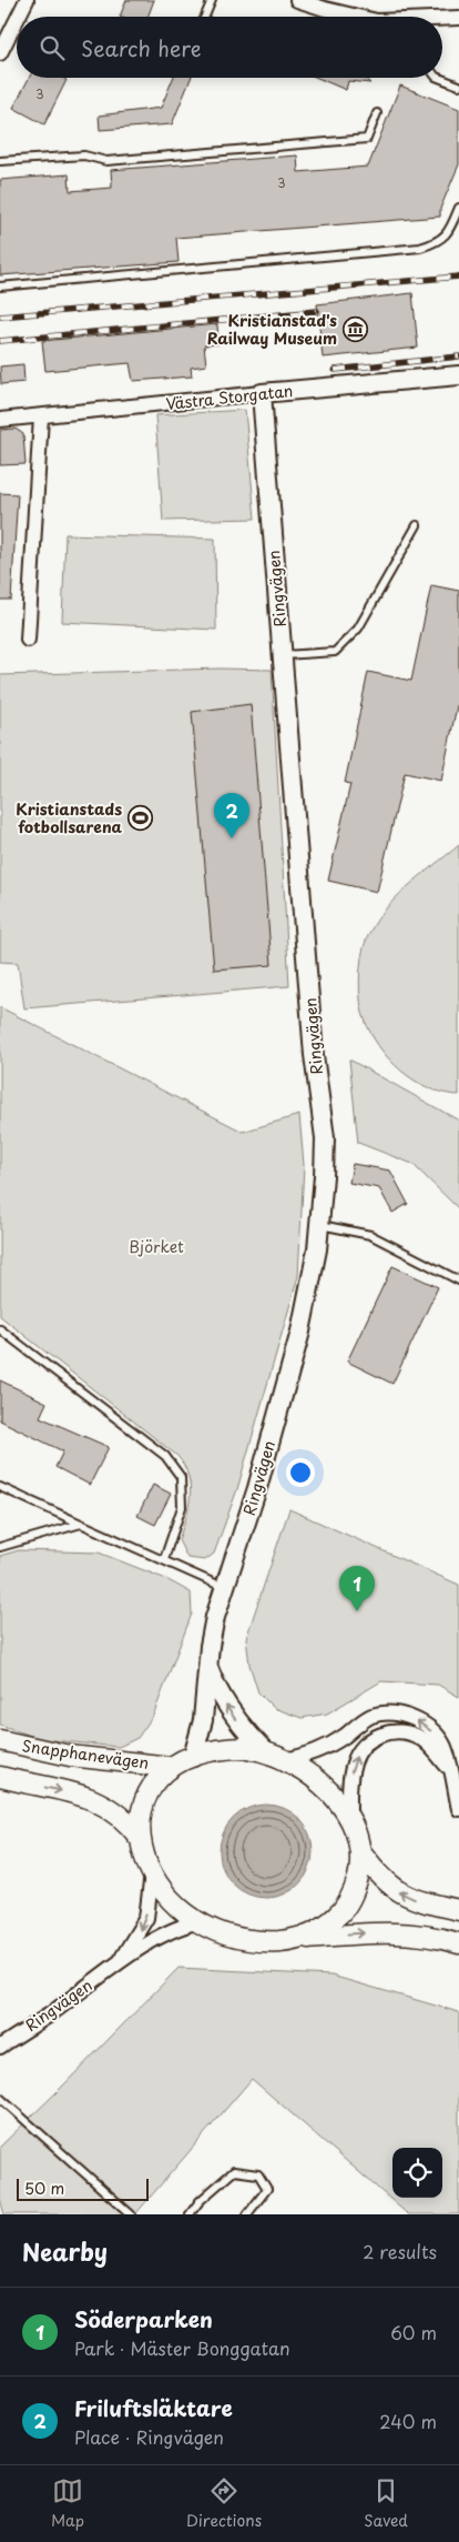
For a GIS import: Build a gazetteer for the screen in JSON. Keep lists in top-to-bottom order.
{
  "streets": {
    "main road": ["Snapphanevägen"],
    "street": ["Västra Storgatan", "Ringvägen"]
  },
  "crossings": [
    ["Västra Storgatan", "Ringvägen"]
  ],
  "parks": ["Björket"],
  "places": {
    "museum": ["Kristianstad's Railway Museum"],
    "sports": ["Kristianstads fotbollsarena"]
  },
  "house_numbers": ["3", "3"],
  "scale_bar": "50 m",
  "page": {
    "search": "Search here",
    "pins": ["2", "1"],
    "scale": "50 m",
    "heading": ["Nearby", "2 results"],
    "list": [
      {
        "mark": "1",
        "name": "Söderparken",
        "note": "Park · Mäster Bonggatan",
        "value": "60 m"
      },
      {
        "mark": "2",
        "name": "Friluftsläktare",
        "note": "Place · Ringvägen",
        "value": "240 m"
      }
    ],
    "nav": ["Map", "Directions", "Saved"]
  }
}
